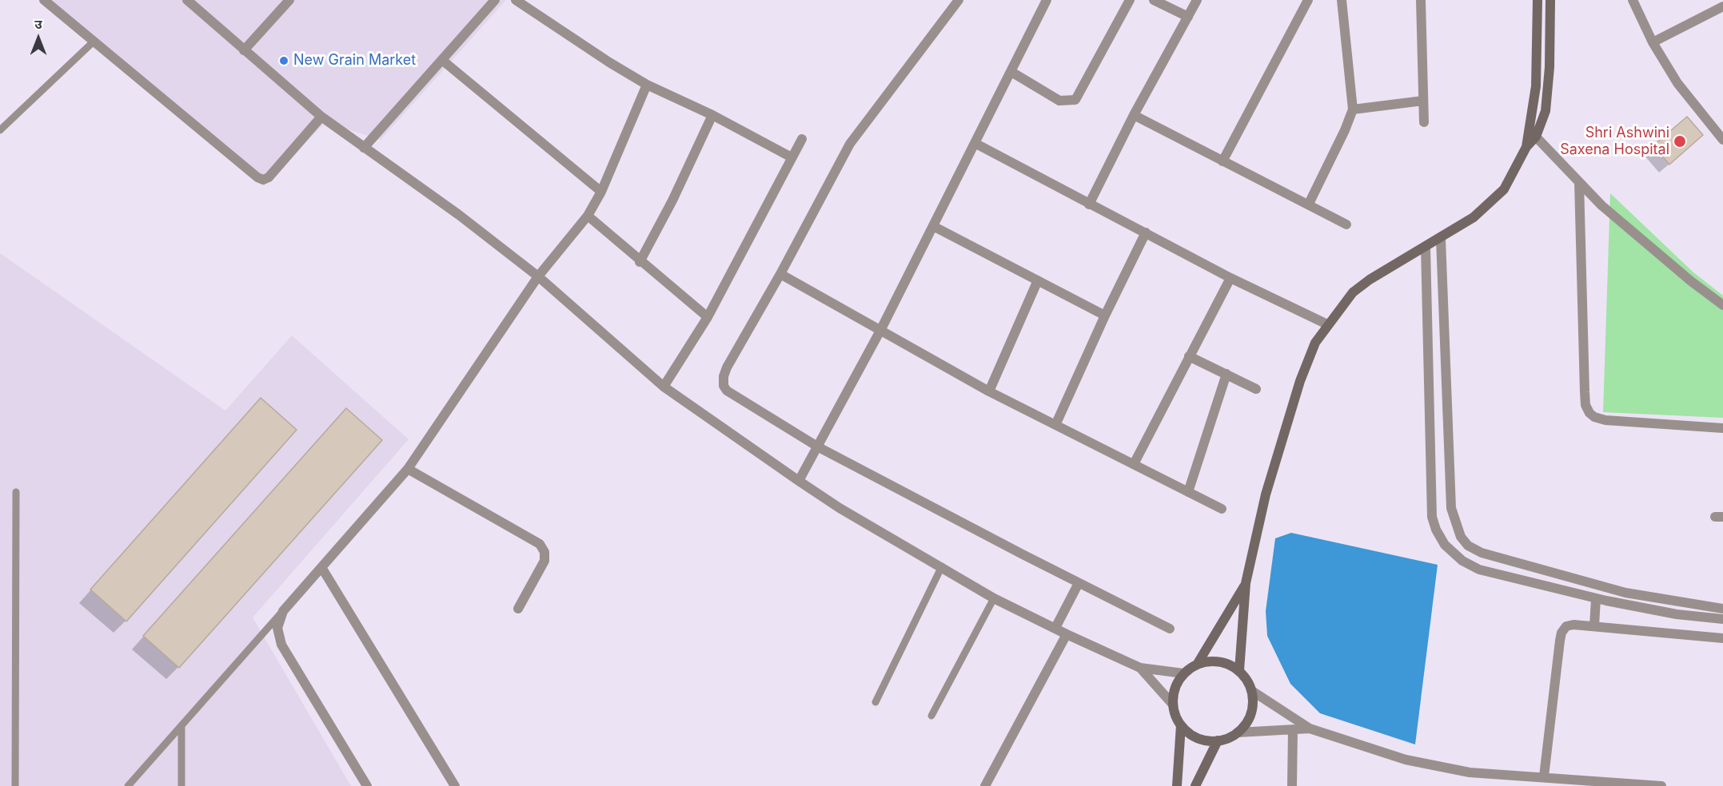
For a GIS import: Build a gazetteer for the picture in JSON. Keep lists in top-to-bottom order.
{
  "places": ["New Grain Market", "Shri Ashwini Saxena Hospital"],
  "north": "top"
}
